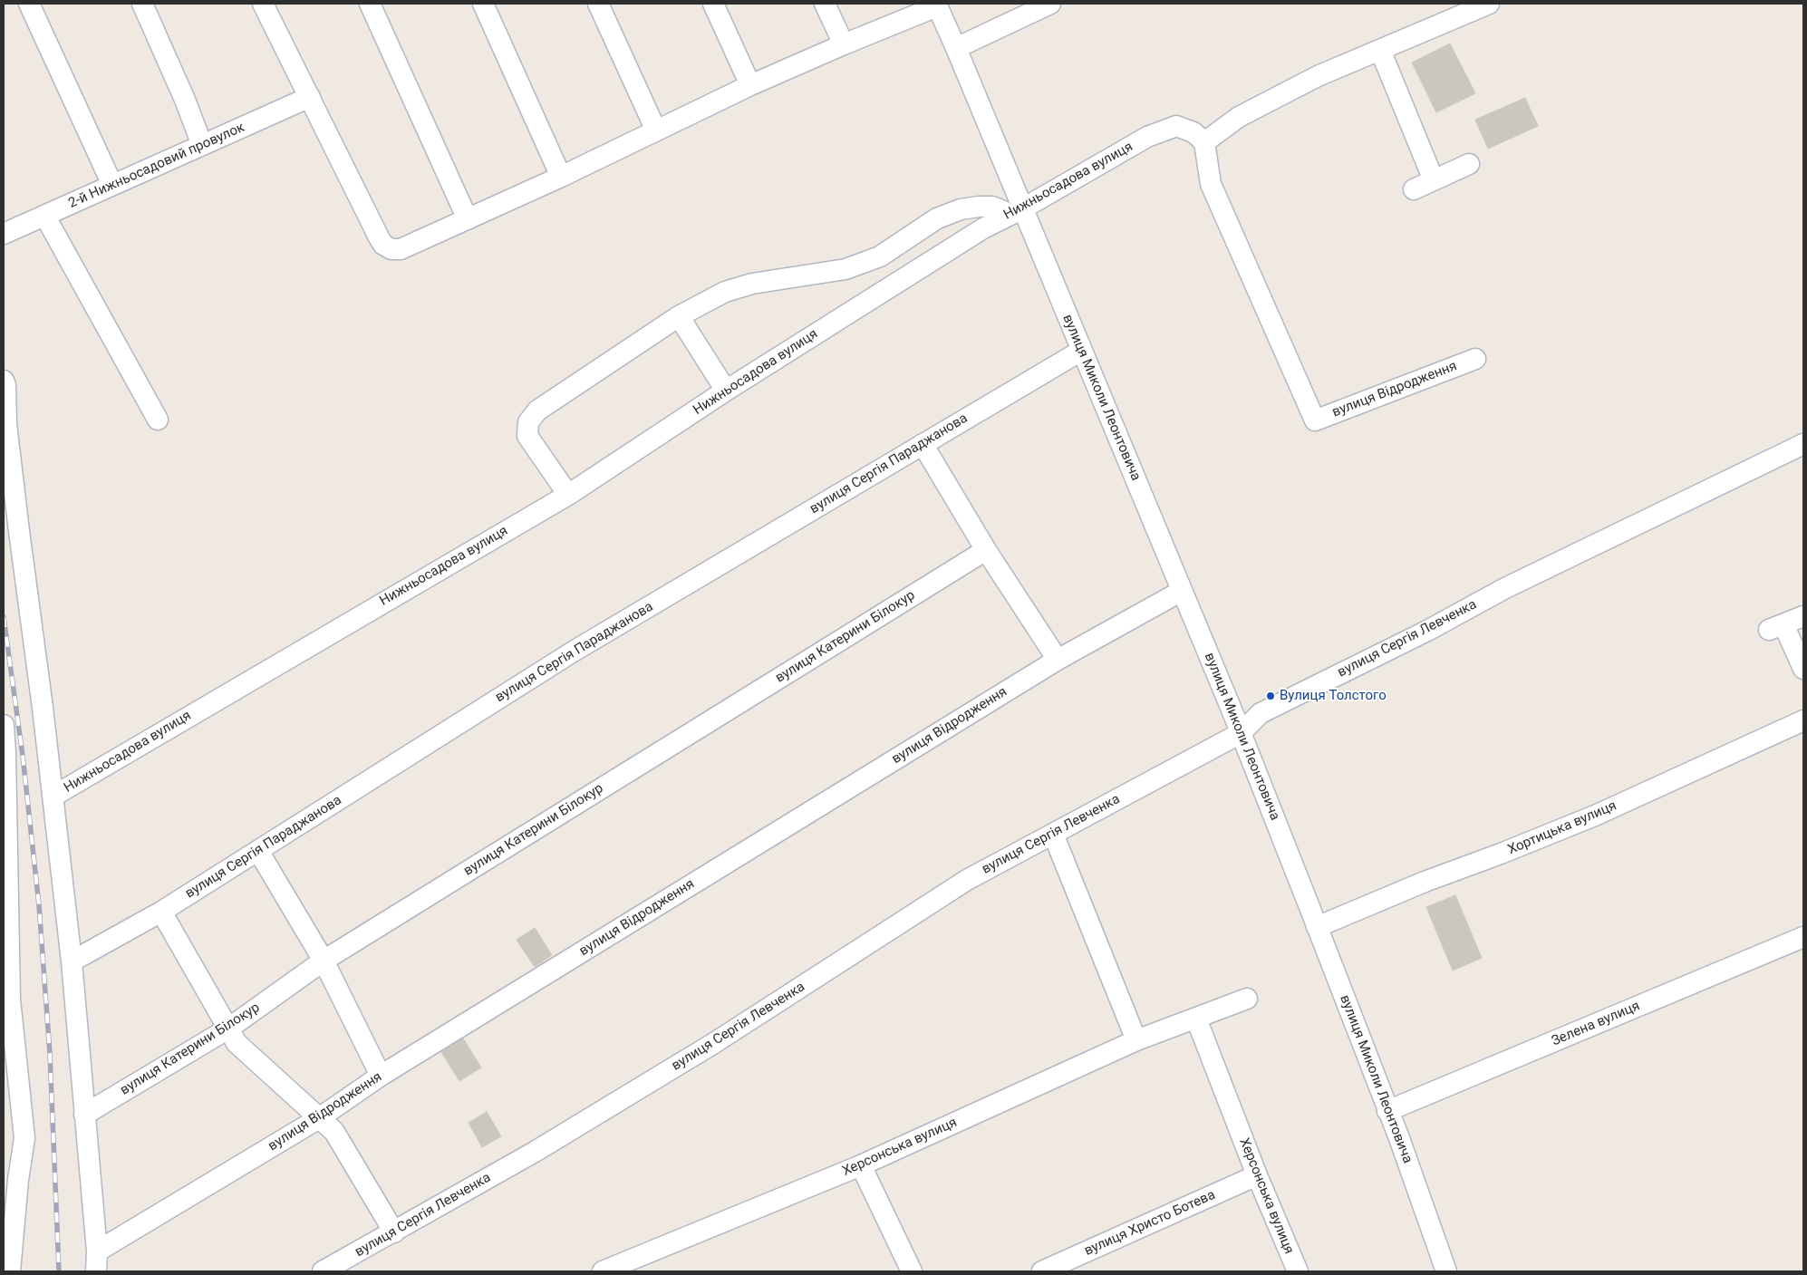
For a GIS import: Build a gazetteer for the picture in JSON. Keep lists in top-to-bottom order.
{
  "streets": {
    "street": [
      "2-й Нижньосадовий провулок",
      "Нижньосадова вулиця",
      "вулиця Відродження",
      "вулиця Миколи Леонтовича",
      "вулиця Сергія Параджанова",
      "вулиця Катерини Білокур",
      "вулиця Сергія Левченка",
      "Хортицька вулиця",
      "Зелена вулиця",
      "Херсонська вулиця",
      "вулиця Христо Ботева"
    ]
  },
  "crossings": [
    ["Нижньосадова вулиця", "вулиця Відродження"],
    ["Нижньосадова вулиця", "вулиця Миколи Леонтовича"],
    ["вулиця Відродження", "вулиця Миколи Леонтовича"],
    ["вулиця Миколи Леонтовича", "вулиця Сергія Параджанова"],
    ["вулиця Миколи Леонтовича", "вулиця Сергія Левченка"],
    ["вулиця Миколи Леонтовича", "Хортицька вулиця"],
    ["вулиця Миколи Леонтовича", "Зелена вулиця"],
    ["Херсонська вулиця", "вулиця Христо Ботева"]
  ],
  "places": ["Вулиця Толстого"]
}
